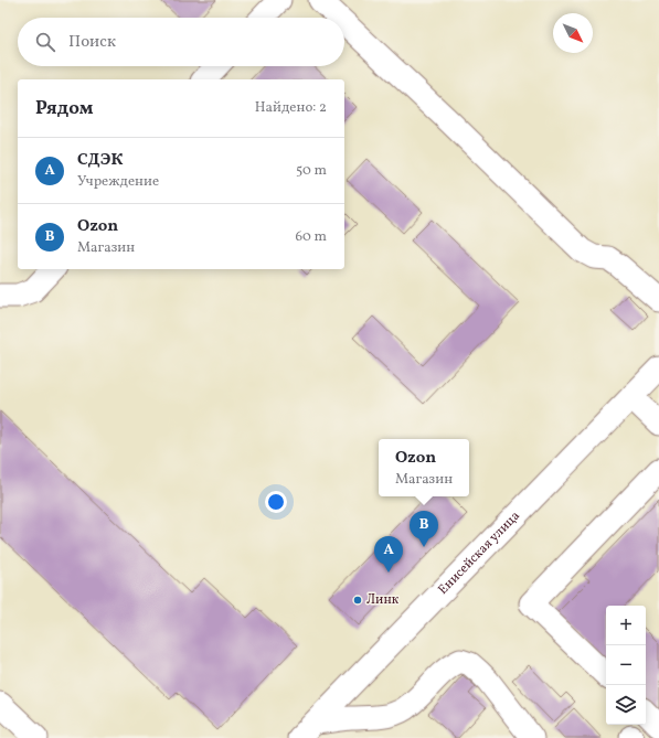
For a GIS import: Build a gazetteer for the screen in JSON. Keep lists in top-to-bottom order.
{
  "streets": {
    "street": ["Енисейская улица"]
  },
  "places": ["Линк"],
  "north": "bottom right",
  "page": {
    "search": "Поиск",
    "heading": ["Рядом", "Найдено: 2"],
    "list": [
      {
        "mark": "A",
        "name": "СДЭК",
        "note": "Учреждение",
        "value": "50 m"
      },
      {
        "mark": "B",
        "name": "Ozon",
        "note": "Магазин",
        "value": "60 m"
      }
    ],
    "popup": ["Ozon", "Магазин"],
    "pins": ["B", "A"],
    "map_buttons": ["+", "−"]
  }
}
